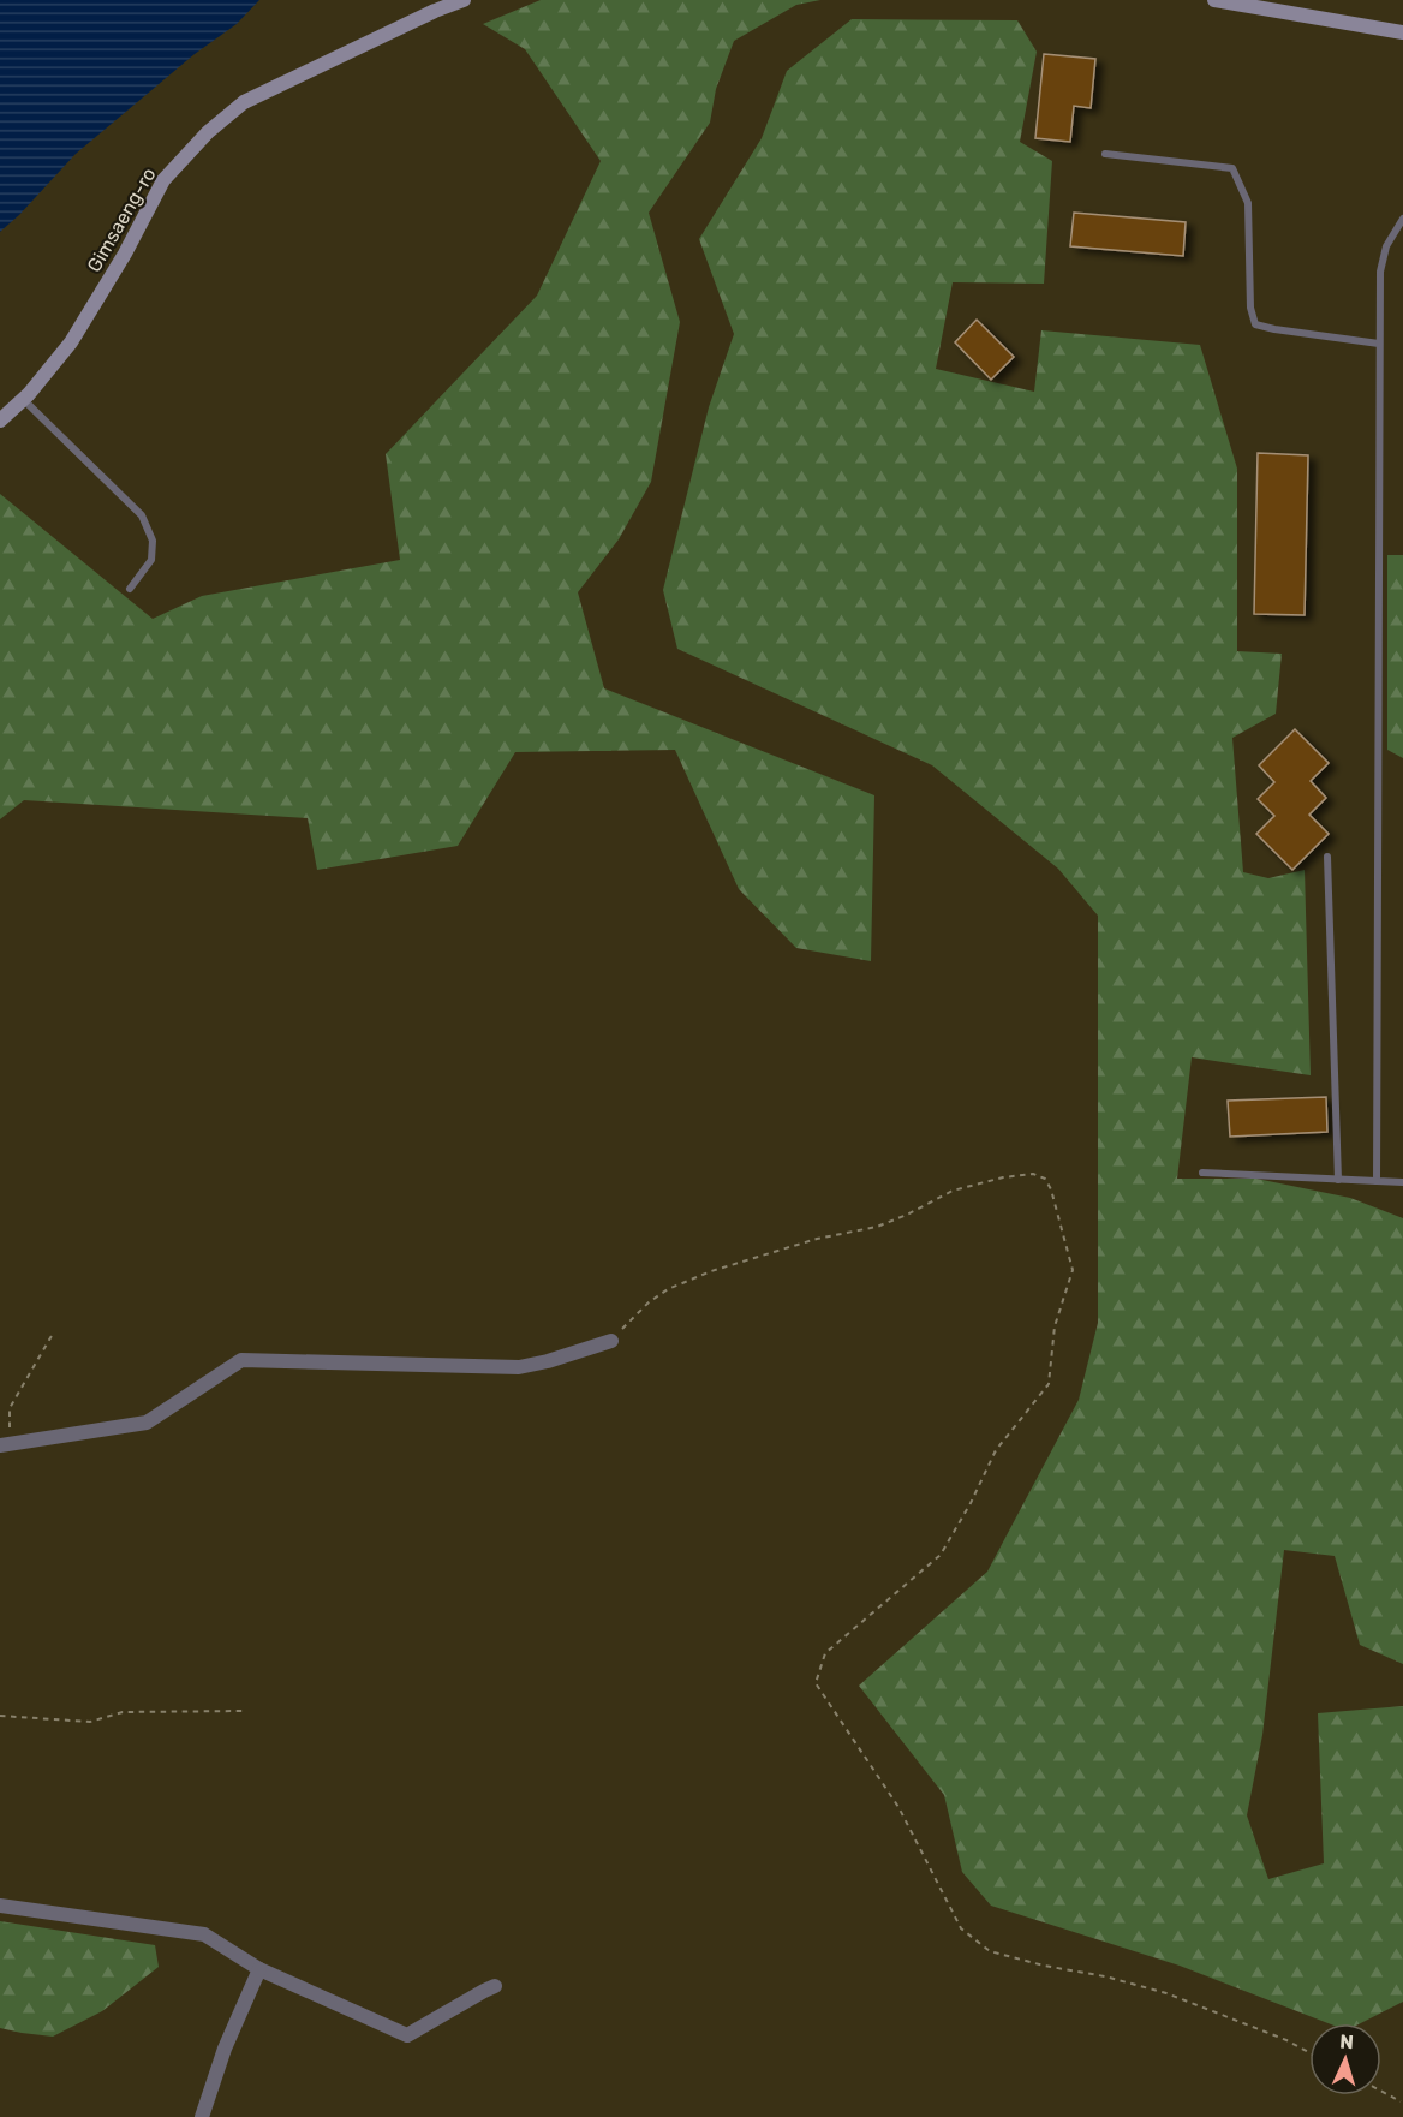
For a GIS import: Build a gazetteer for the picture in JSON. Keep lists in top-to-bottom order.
{
  "streets": {
    "street": ["Gimsaeng-ro"]
  },
  "north": "top"
}
